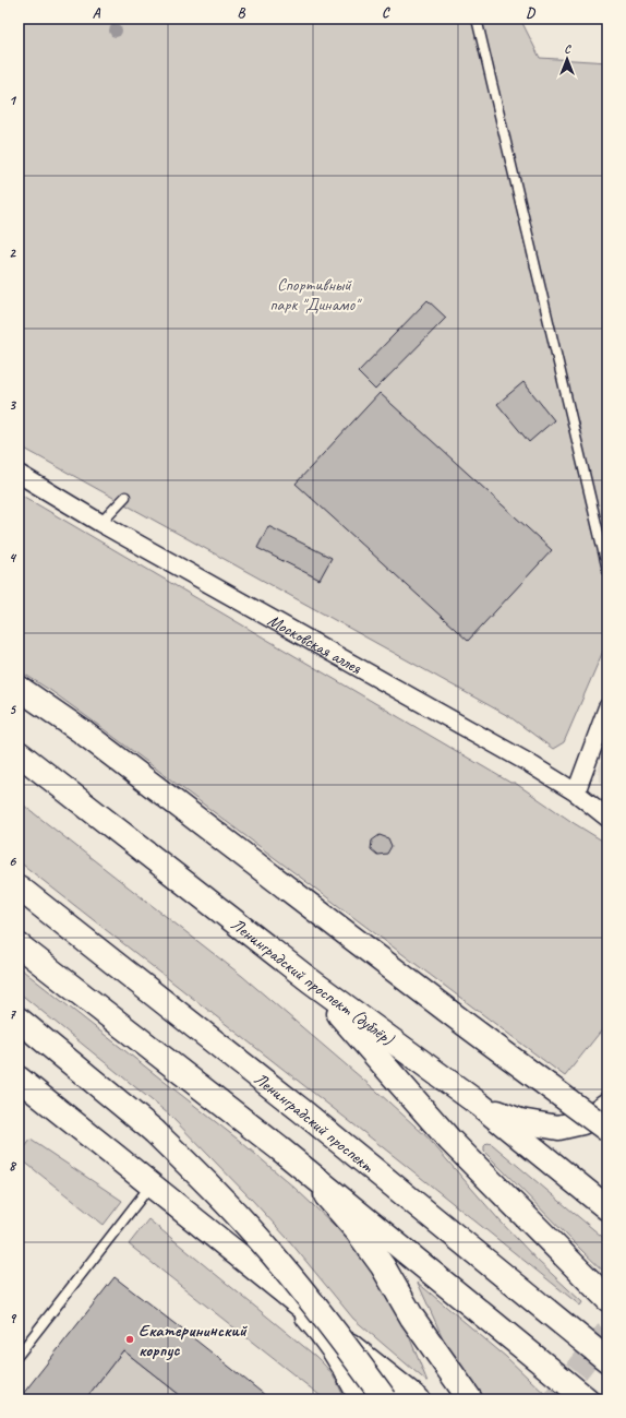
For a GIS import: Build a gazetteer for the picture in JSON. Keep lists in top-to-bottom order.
{
  "streets": {
    "main road": ["Ленинградский проспект (дублёр)", "Ленинградский проспект"],
    "street": ["Московская аллея"]
  },
  "parks": ["Спортивный парк \"Динамо\""],
  "places": ["Екатерининский корпус"],
  "north": "top",
  "grid": {
    "columns": [
      "A",
      "B",
      "C",
      "D"
    ],
    "rows": [
      "1",
      "2",
      "3",
      "4",
      "5",
      "6",
      "7",
      "8",
      "9"
    ]
  }
}
